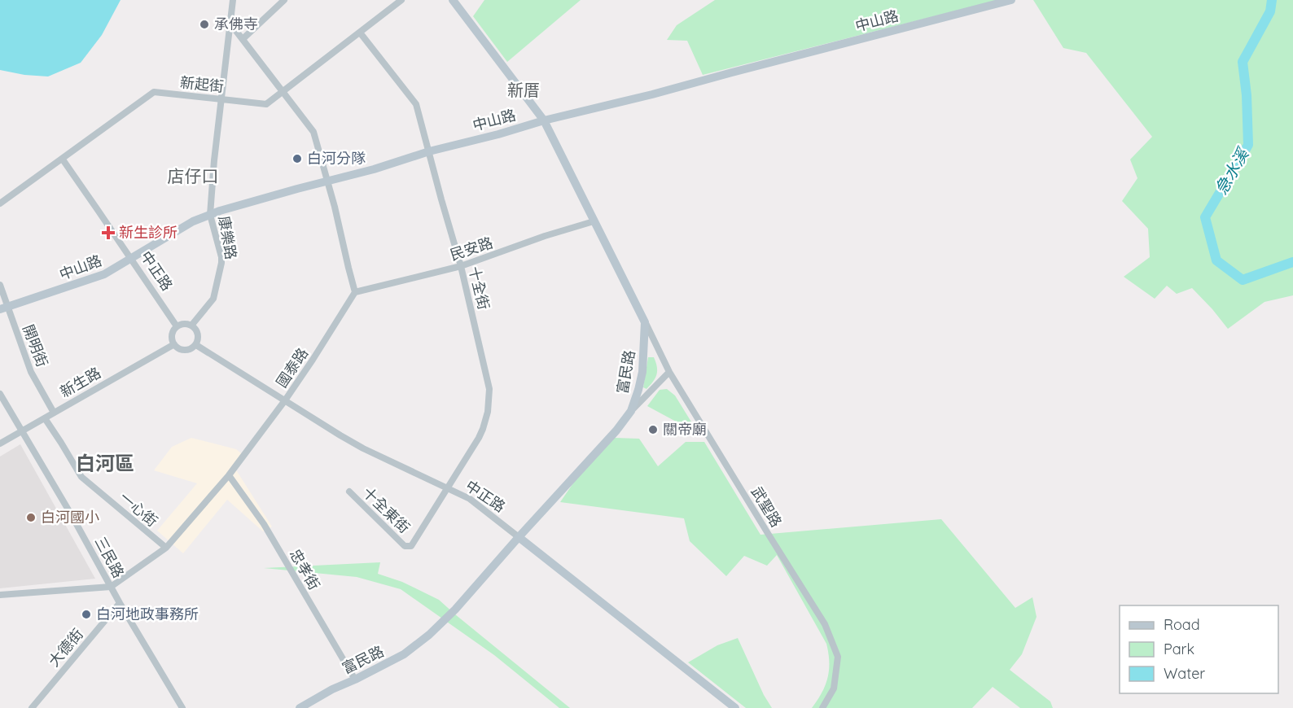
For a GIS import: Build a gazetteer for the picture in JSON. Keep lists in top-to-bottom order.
{
  "streets": {
    "main road": ["中山路", "中正路", "富民路"],
    "street": [
      "新起街",
      "康樂路",
      "民安路",
      "十全街",
      "開明街",
      "國泰路",
      "新生路",
      "武聖路",
      "一心街",
      "十全東街",
      "三民路",
      "忠孝街",
      "大德街"
    ]
  },
  "crossings": [
    ["中山路", "康樂路"],
    ["中山路", "中正路"],
    ["中山路", "十全街"],
    ["中山路", "開明街"],
    ["中山路", "富民路"],
    ["新起街", "康樂路"],
    ["新起街", "中正路"],
    ["新起街", "十全街"],
    ["康樂路", "中正路"],
    ["康樂路", "新生路"],
    ["民安路", "十全街"],
    ["民安路", "國泰路"],
    ["民安路", "富民路"],
    ["中正路", "十全街"],
    ["中正路", "國泰路"],
    ["中正路", "富民路"],
    ["中正路", "新生路"],
    ["十全街", "十全東街"],
    ["開明街", "新生路"],
    ["國泰路", "一心街"],
    ["國泰路", "三民路"],
    ["國泰路", "忠孝街"],
    ["富民路", "武聖路"],
    ["富民路", "忠孝街"],
    ["新生路", "一心街"],
    ["新生路", "三民路"],
    ["三民路", "大德街"]
  ],
  "districts": ["新厝", "店仔口", "白河區"],
  "water": ["急水溪"],
  "places": {
    "other": [
      "承佛寺",
      "白河分隊",
      "關帝廟",
      "白河國小",
      "白河地政事務所"
    ],
    "health": ["新生診所"]
  },
  "legend": ["Road", "Park", "Water"]
}
